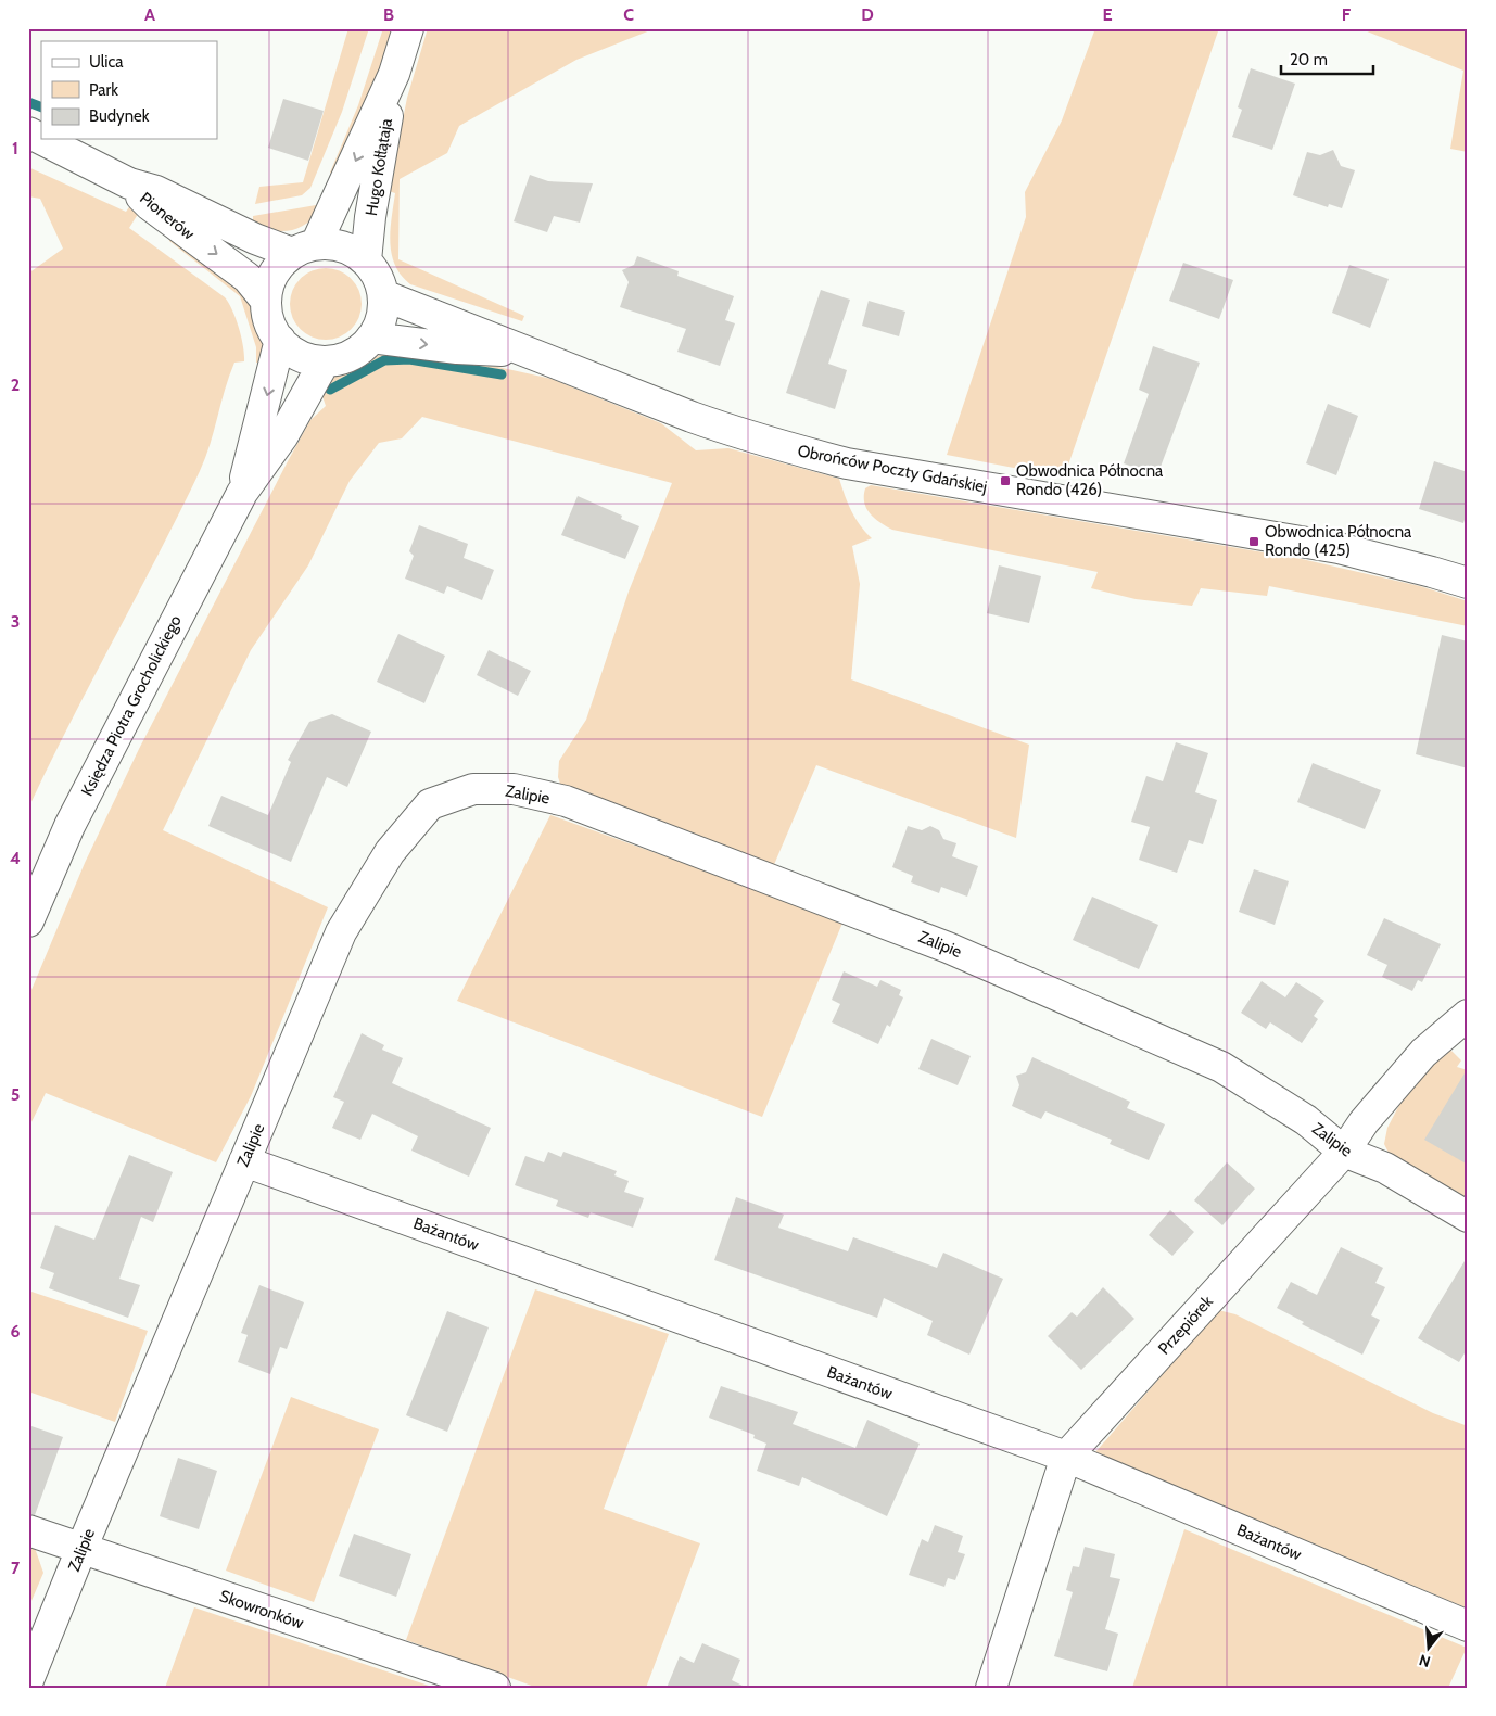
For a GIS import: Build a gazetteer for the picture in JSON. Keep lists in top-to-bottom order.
{
  "streets": {
    "street": [
      "Hugo Kołłątaja",
      "Pionerów",
      "Obrońców Poczty Gdańskiej",
      "Księdza Piotra Grocholickiego",
      "Zalipie",
      "Bażantów",
      "Przepiórek",
      "Skowronków"
    ]
  },
  "crossings": [
    ["Hugo Kołłątaja", "Pionerów"],
    ["Hugo Kołłątaja", "Obrońców Poczty Gdańskiej"],
    ["Hugo Kołłątaja", "Księdza Piotra Grocholickiego"],
    ["Pionerów", "Obrońców Poczty Gdańskiej"],
    ["Pionerów", "Księdza Piotra Grocholickiego"],
    ["Obrońców Poczty Gdańskiej", "Księdza Piotra Grocholickiego"],
    ["Zalipie", "Bażantów"],
    ["Zalipie", "Przepiórek"],
    ["Zalipie", "Skowronków"],
    ["Bażantów", "Przepiórek"]
  ],
  "places": {
    "transit": ["Obwodnica Północna Rondo (426)", "Obwodnica Północna Rondo (425)"]
  },
  "legend": ["Ulica", "Park", "Budynek"],
  "scale_bar": "20 m",
  "north": "bottom",
  "grid": {
    "columns": [
      "A",
      "B",
      "C",
      "D",
      "E",
      "F"
    ],
    "rows": [
      "1",
      "2",
      "3",
      "4",
      "5",
      "6",
      "7"
    ]
  }
}
